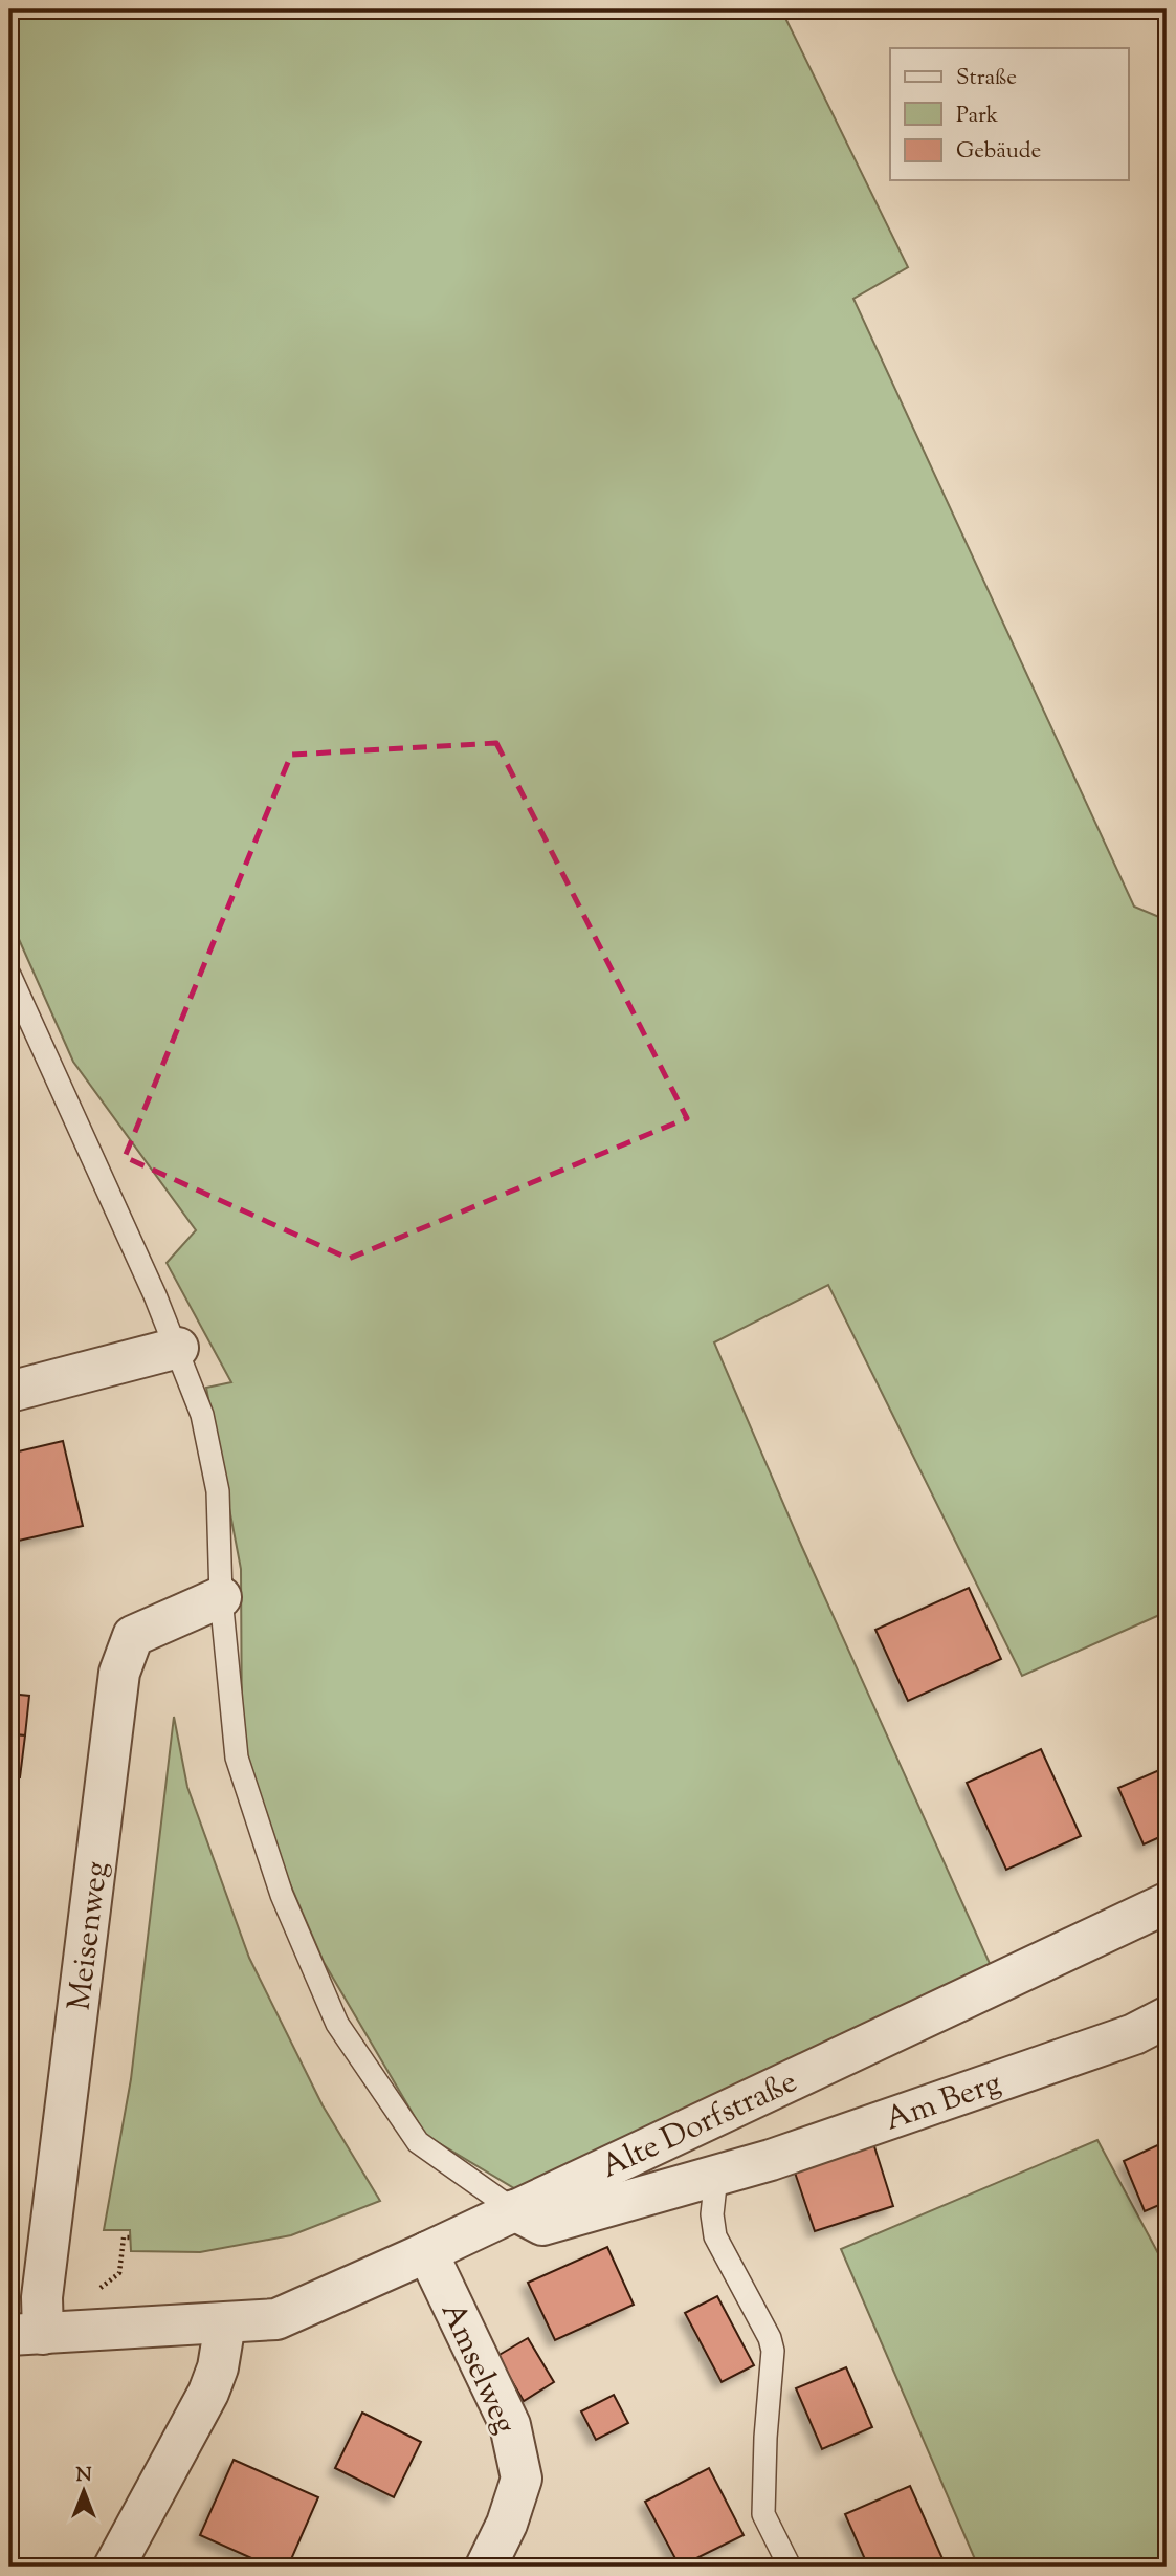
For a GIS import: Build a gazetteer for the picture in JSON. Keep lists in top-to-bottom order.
{
  "streets": {
    "street": [
      "Meisenweg",
      "Am Berg",
      "Alte Dorfstraße",
      "Amselweg"
    ]
  },
  "crossings": [
    ["Meisenweg", "Alte Dorfstraße"],
    ["Am Berg", "Alte Dorfstraße"],
    ["Alte Dorfstraße", "Amselweg"]
  ],
  "legend": ["Straße", "Park", "Gebäude"],
  "north": "top"
}
